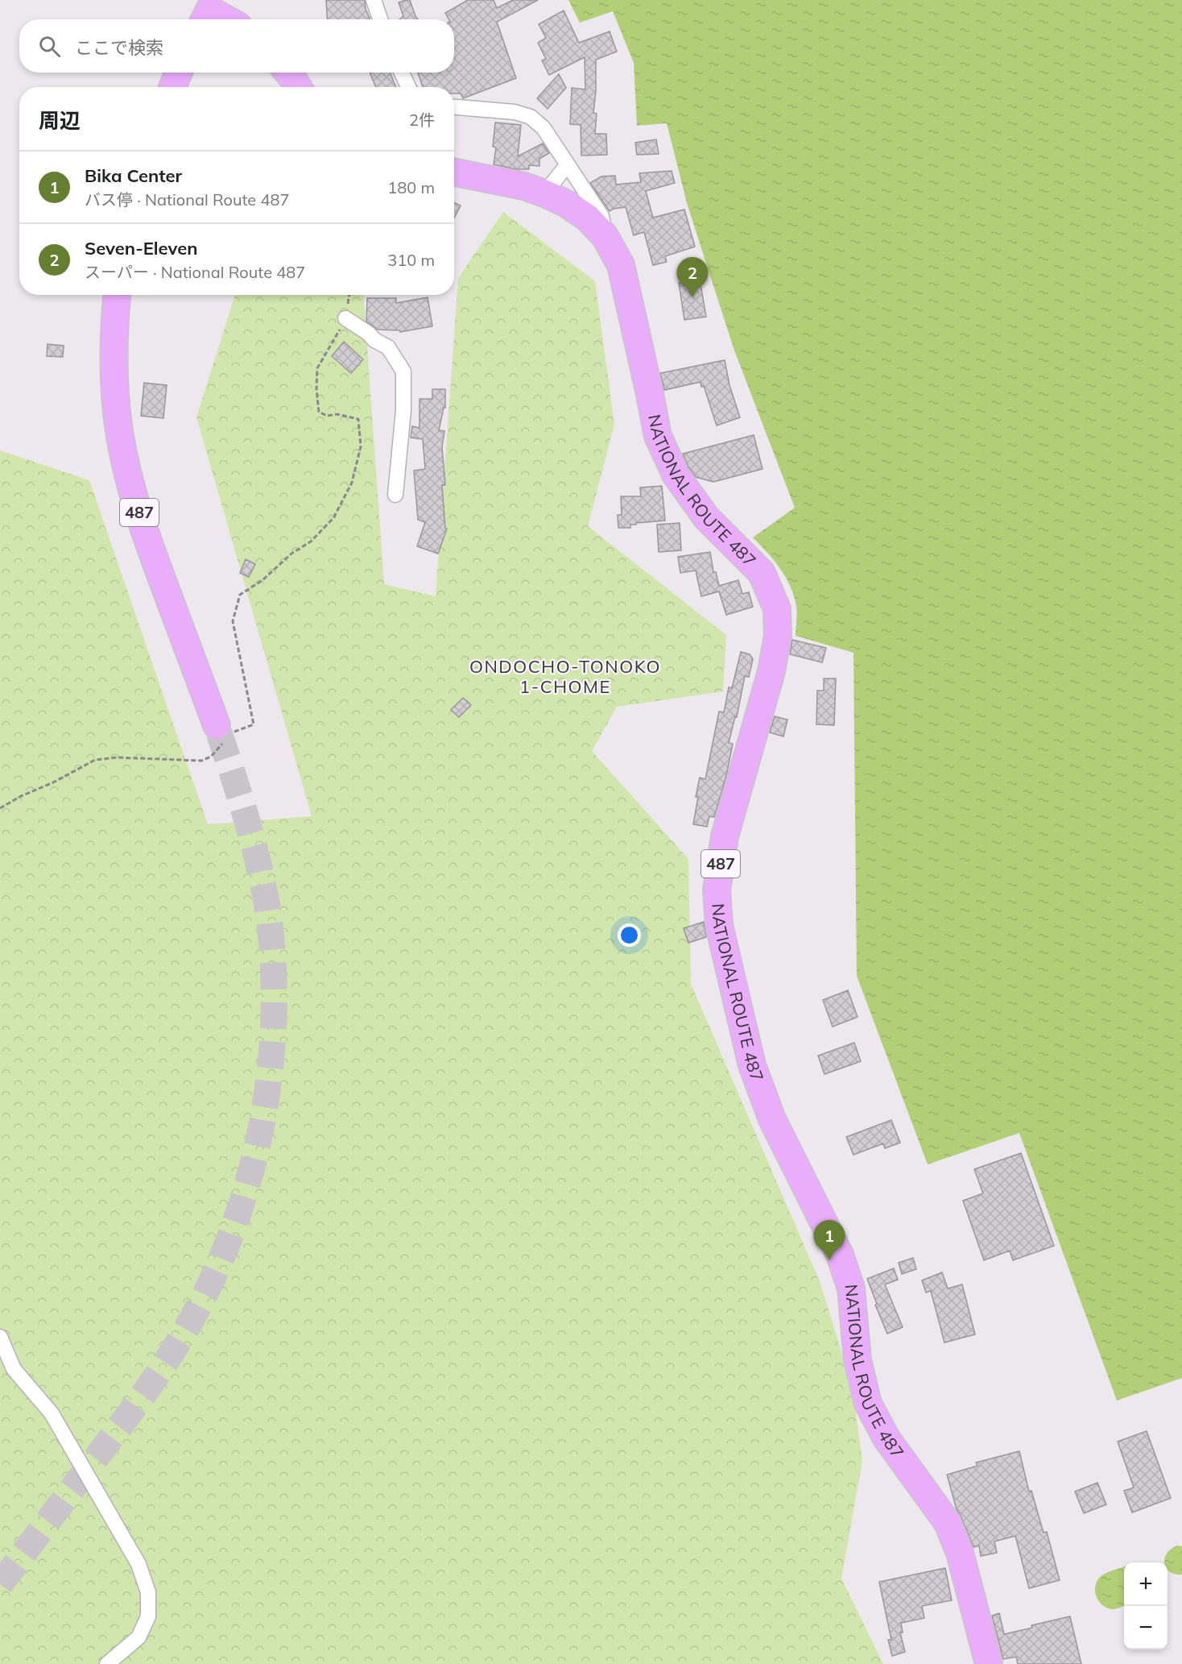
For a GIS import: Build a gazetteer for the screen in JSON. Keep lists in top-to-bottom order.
{
  "streets": {
    "highway": ["NATIONAL ROUTE 487", "487"]
  },
  "districts": ["ONDOCHO-TONOKO 1-CHOME"],
  "page": {
    "search": "ここで検索",
    "heading": ["周辺", "2件"],
    "list": [
      {
        "mark": "1",
        "name": "Bika Center",
        "note": "バス停 · National Route 487",
        "value": "180 m"
      },
      {
        "mark": "2",
        "name": "Seven-Eleven",
        "note": "スーパー · National Route 487",
        "value": "310 m"
      }
    ],
    "pins": ["2", "1"],
    "map_buttons": ["+", "−"]
  }
}
